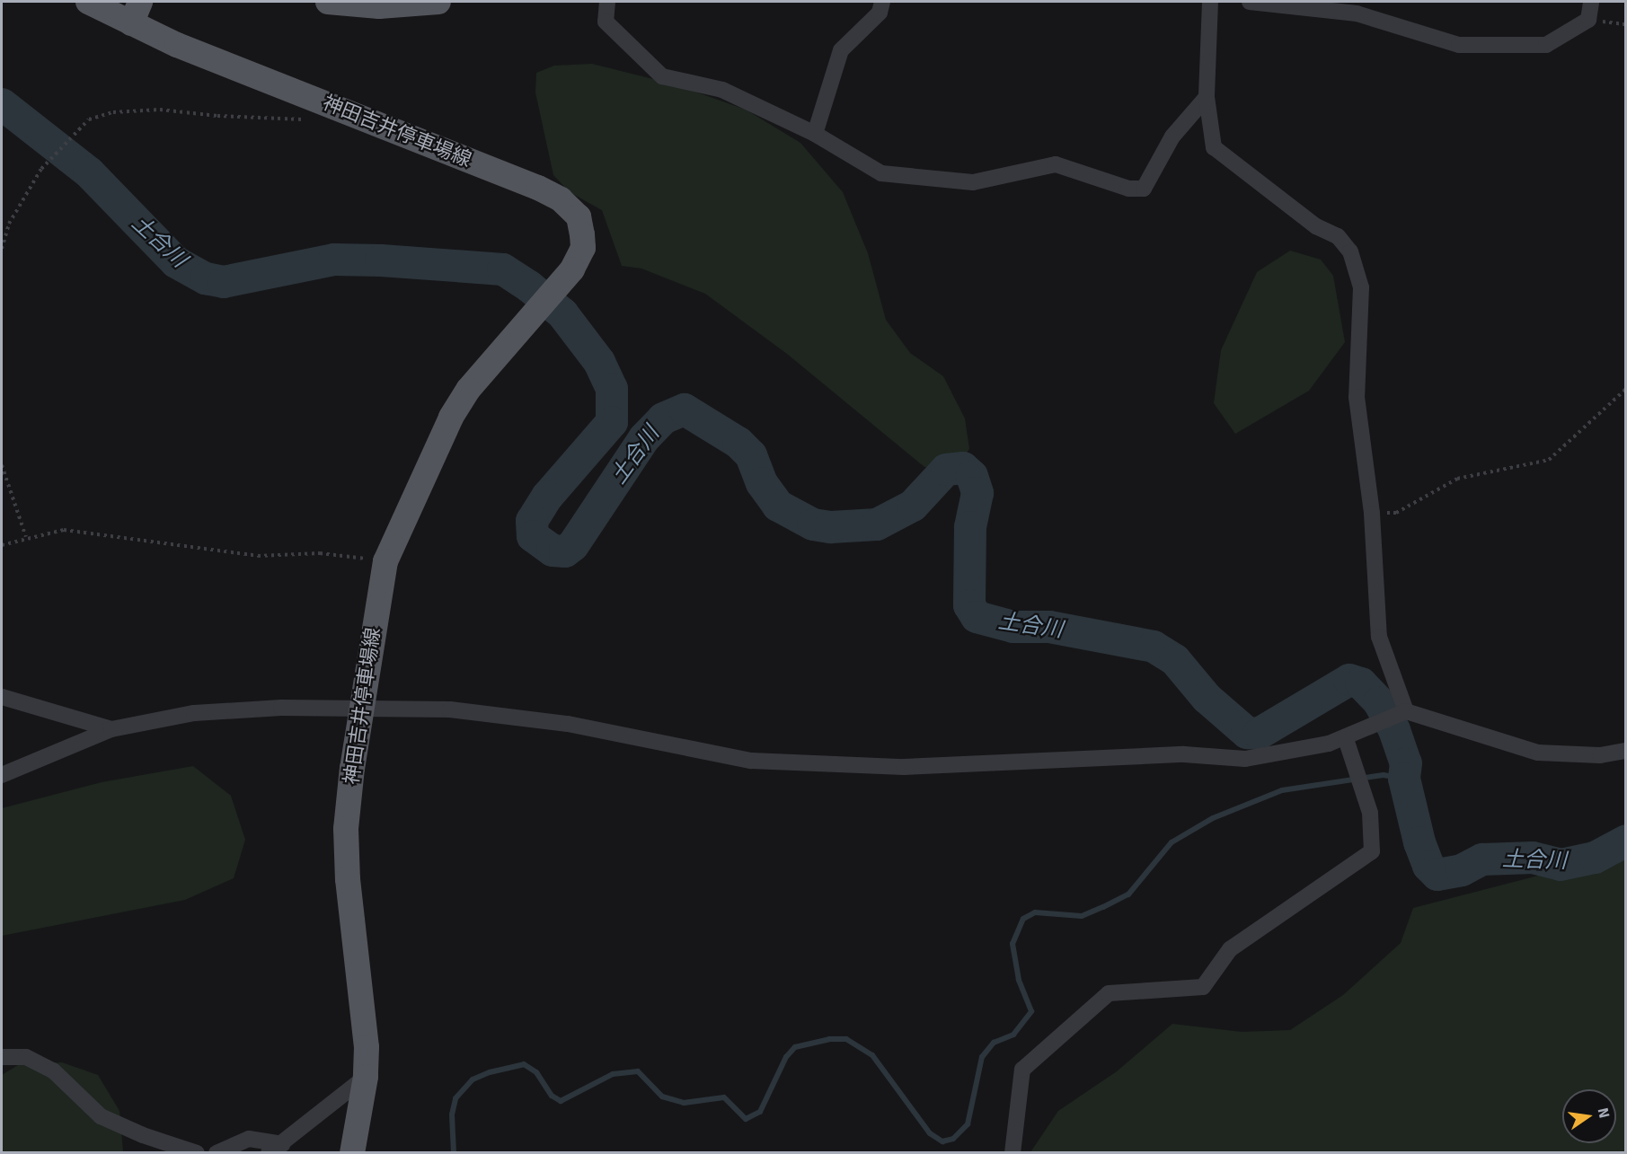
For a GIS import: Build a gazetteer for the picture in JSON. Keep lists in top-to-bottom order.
{
  "streets": {
    "main road": ["神田吉井停車場線"]
  },
  "water": ["土合川"],
  "north": "right"
}
